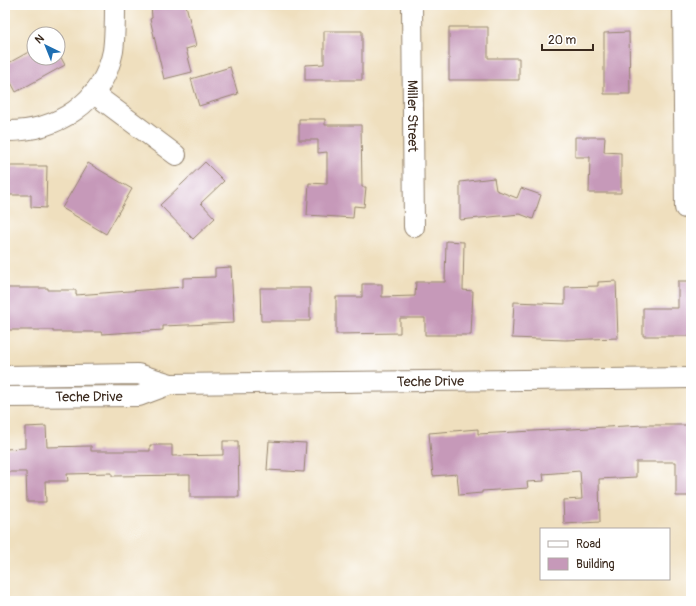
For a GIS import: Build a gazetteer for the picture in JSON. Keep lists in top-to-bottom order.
{
  "streets": {
    "street": ["Miller Street", "Teche Drive"]
  },
  "legend": ["Road", "Building"],
  "scale_bar": "20 m",
  "north": "top left"
}
